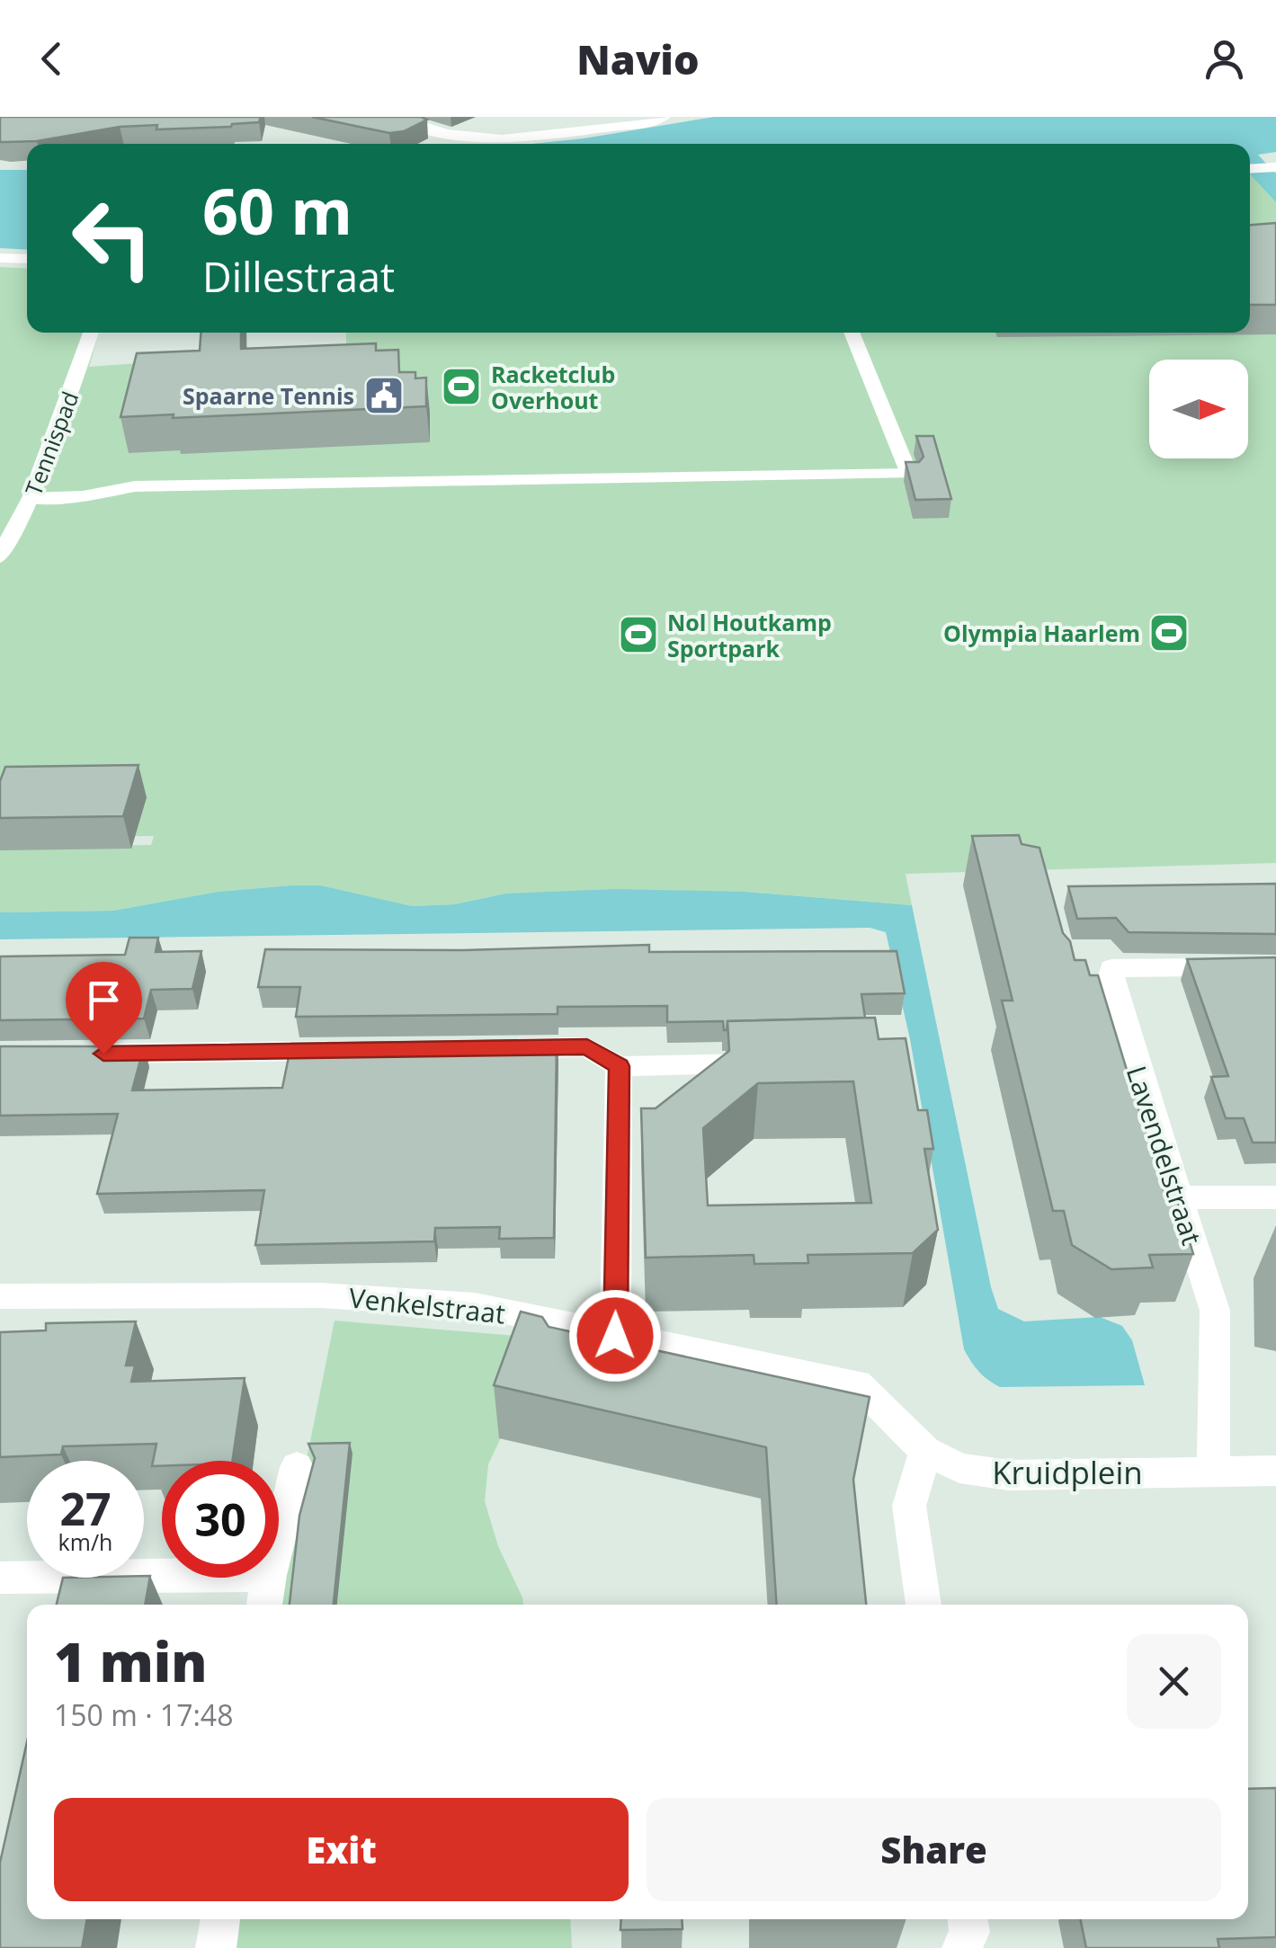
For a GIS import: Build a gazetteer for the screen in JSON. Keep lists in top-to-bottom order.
{
  "streets": {
    "street": [
      "Tennispad",
      "Lavendelstraat",
      "Venkelstraat",
      "Kruidplein"
    ]
  },
  "crossings": [
    ["Lavendelstraat", "Kruidplein"],
    ["Venkelstraat", "Kruidplein"]
  ],
  "places": {
    "sports": ["Racketclub Overhout", "Olympia Haarlem", "Nol Houtkamp Sportpark"],
    "public building": ["Spaarne Tennis"]
  },
  "north": "right",
  "page": {
    "header": "Navio",
    "turn": ["60 m", "Dillestraat"],
    "speed": "27 km/h",
    "limit": "30",
    "heading": ["1 min", "150 m · 17:48"],
    "buttons": ["Exit", "Share"]
  }
}
